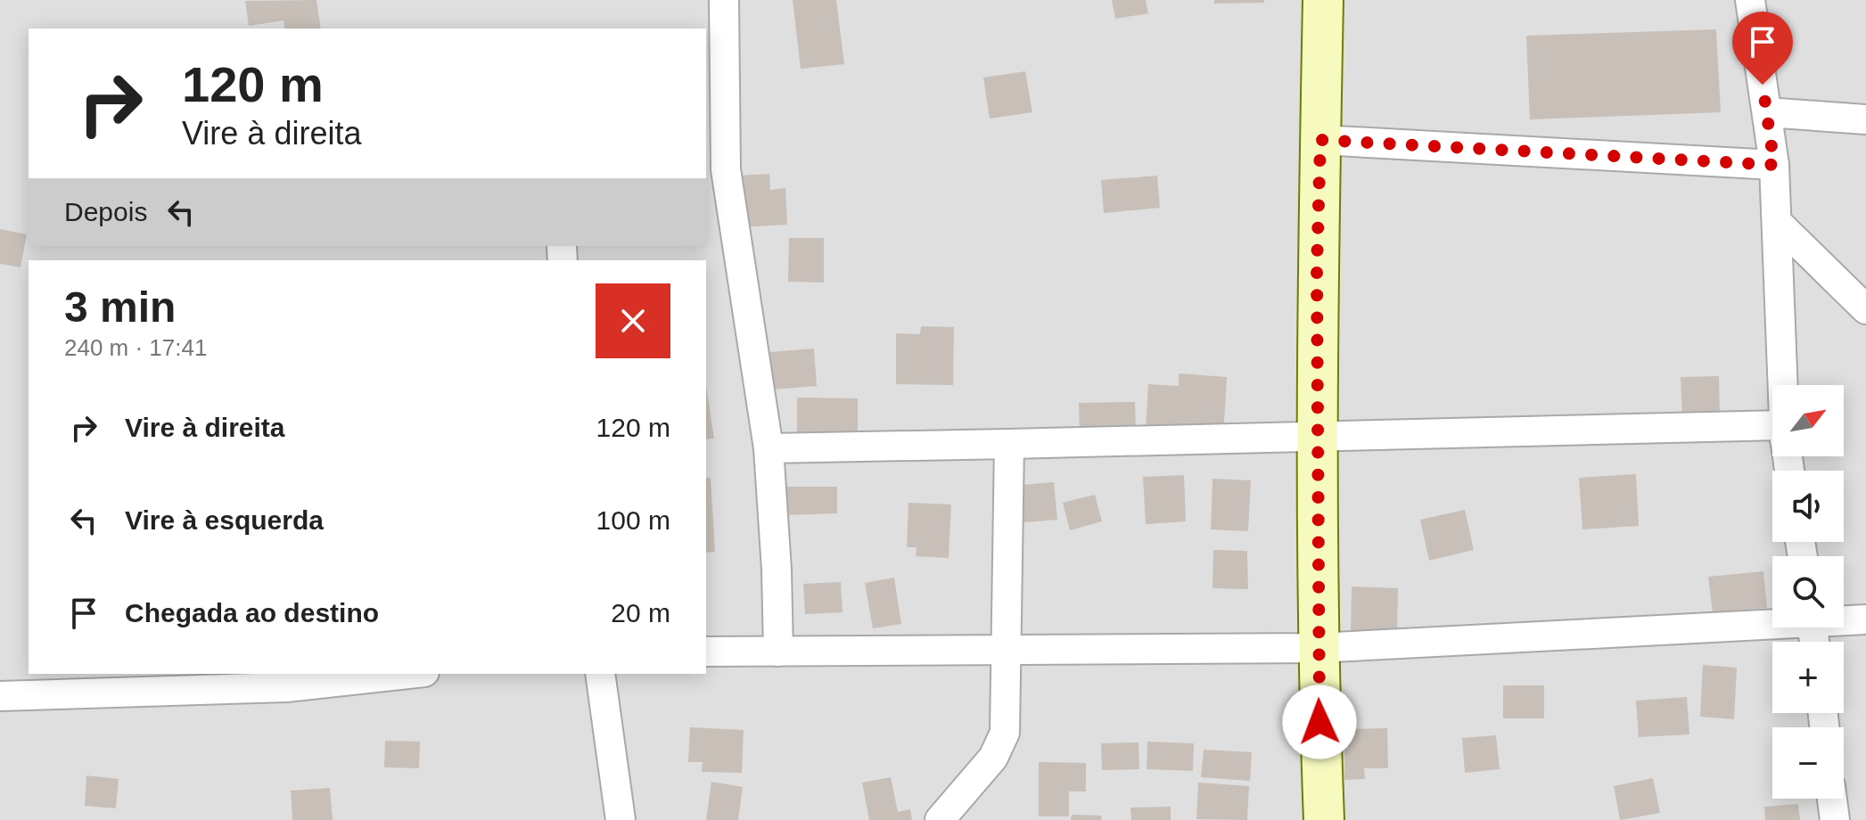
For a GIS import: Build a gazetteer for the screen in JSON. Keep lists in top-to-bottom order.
{
  "north": "top right",
  "page": {
    "turn": ["120 m", "Vire à direita"],
    "then": "Depois",
    "heading": ["3 min", "240 m · 17:41"],
    "list": [
      {
        "name": "Vire à direita",
        "value": "120 m"
      },
      {
        "name": "Vire à esquerda",
        "value": "100 m"
      },
      {
        "name": "Chegada ao destino",
        "value": "20 m"
      }
    ],
    "map_buttons": ["+", "−"]
  }
}
